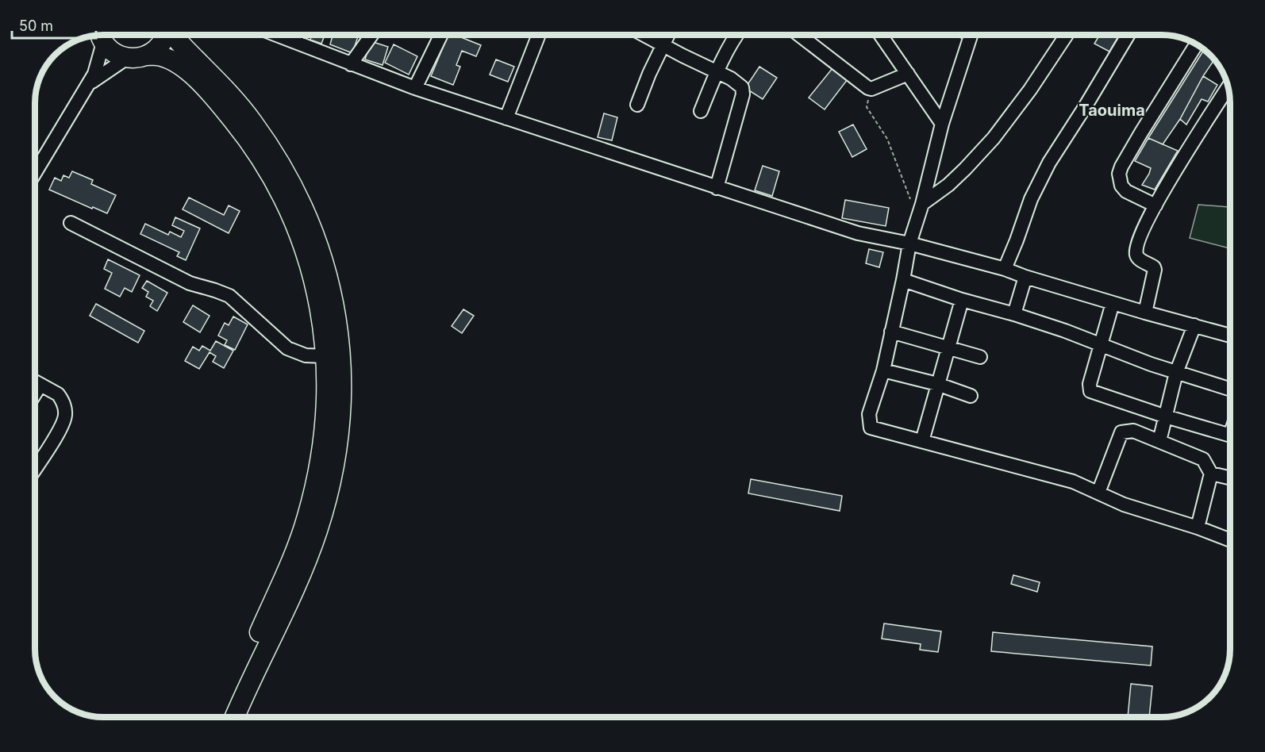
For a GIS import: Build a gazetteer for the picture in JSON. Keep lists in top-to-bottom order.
{
  "districts": ["Taouima"],
  "scale_bar": "50 m"
}
